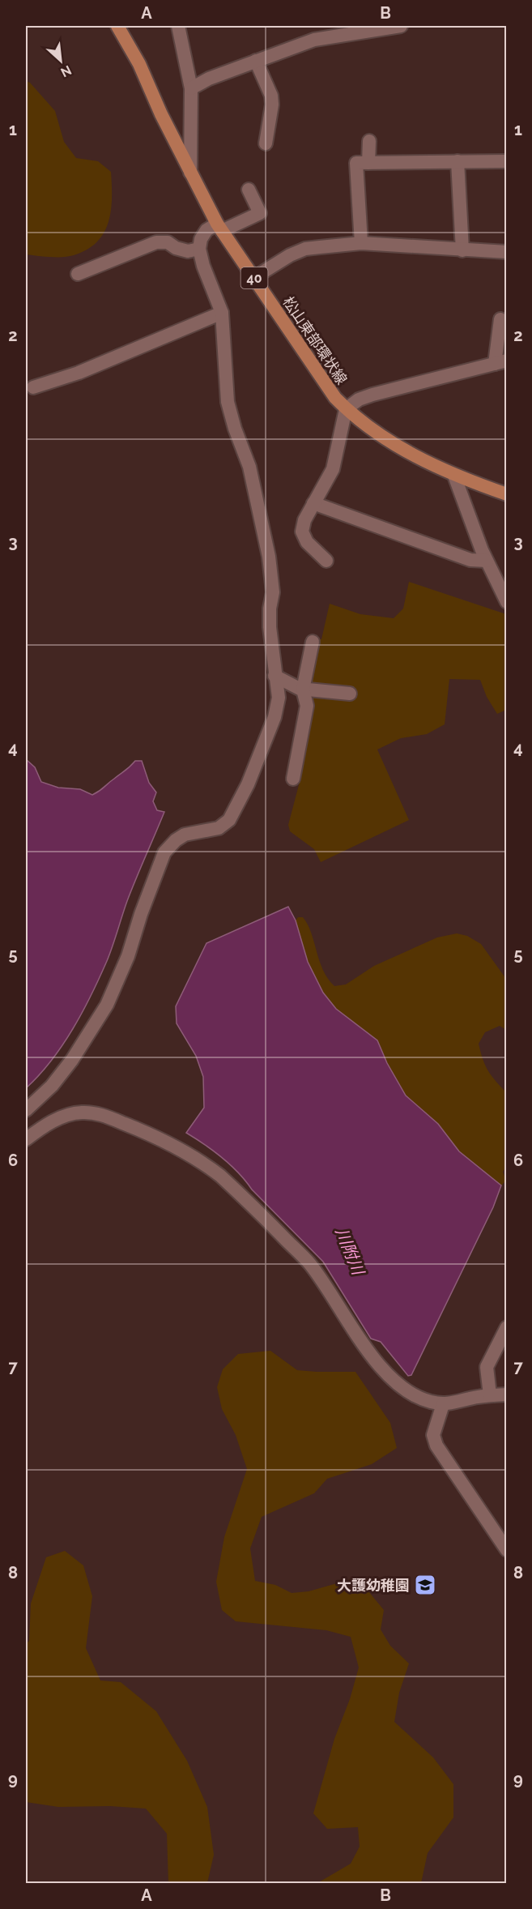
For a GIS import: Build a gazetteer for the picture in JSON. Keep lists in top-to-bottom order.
{
  "streets": {
    "main road": ["40", "松山東部環状線"]
  },
  "water": ["川附川"],
  "places": {
    "school or university": ["大護幼稚園"]
  },
  "north": "bottom right",
  "grid": {
    "columns": ["A", "B"],
    "rows": [
      "1",
      "2",
      "3",
      "4",
      "5",
      "6",
      "7",
      "8",
      "9"
    ]
  }
}
